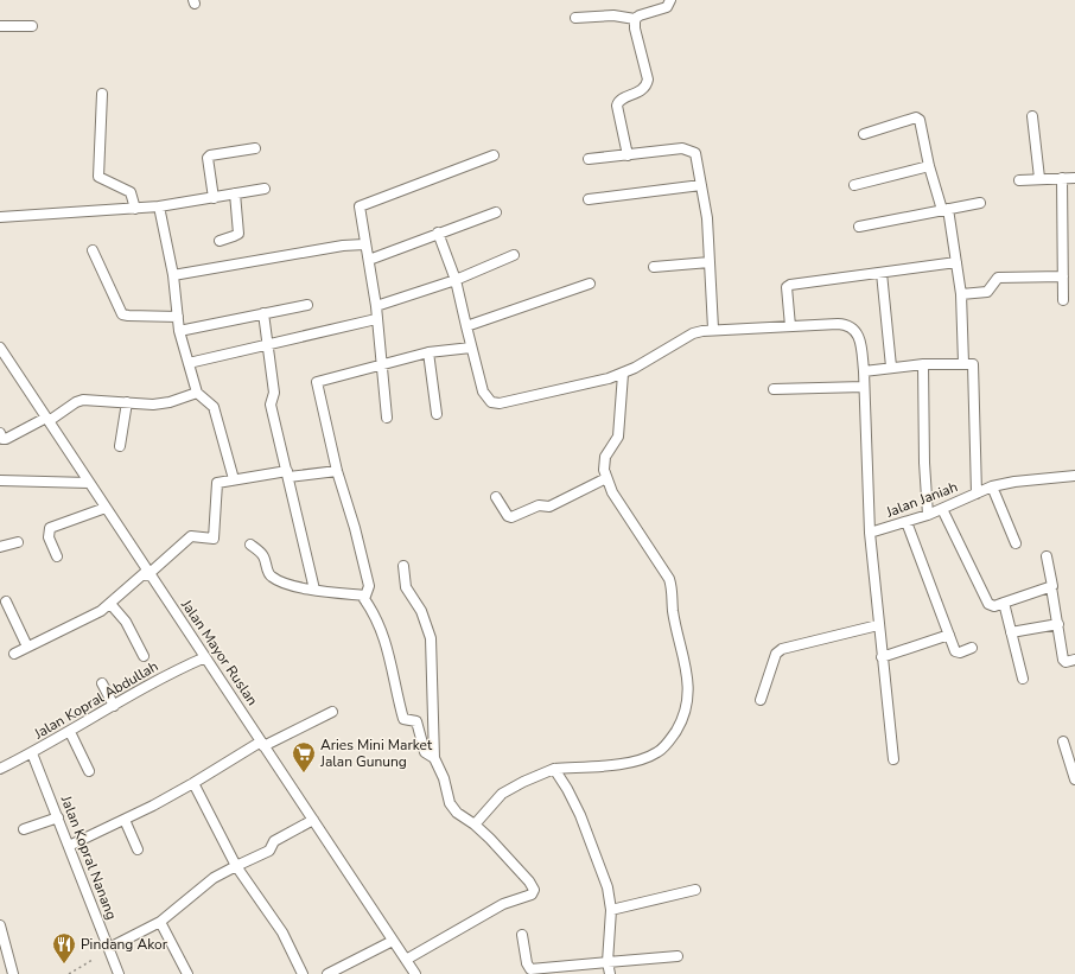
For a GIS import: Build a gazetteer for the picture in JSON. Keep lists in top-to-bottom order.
{
  "streets": {
    "street": [
      "Jalan Janiah",
      "Jalan Mayor Ruslan",
      "Jalan Kopral Abdullah",
      "Jalan Kopral Nanang"
    ]
  },
  "crossings": [
    ["Jalan Mayor Ruslan", "Jalan Kopral Abdullah"],
    ["Jalan Kopral Abdullah", "Jalan Kopral Nanang"]
  ],
  "places": {
    "supermarket": ["Aries Mini Market Jalan Gunung"],
    "restaurant": ["Pindang Akor"]
  }
}
